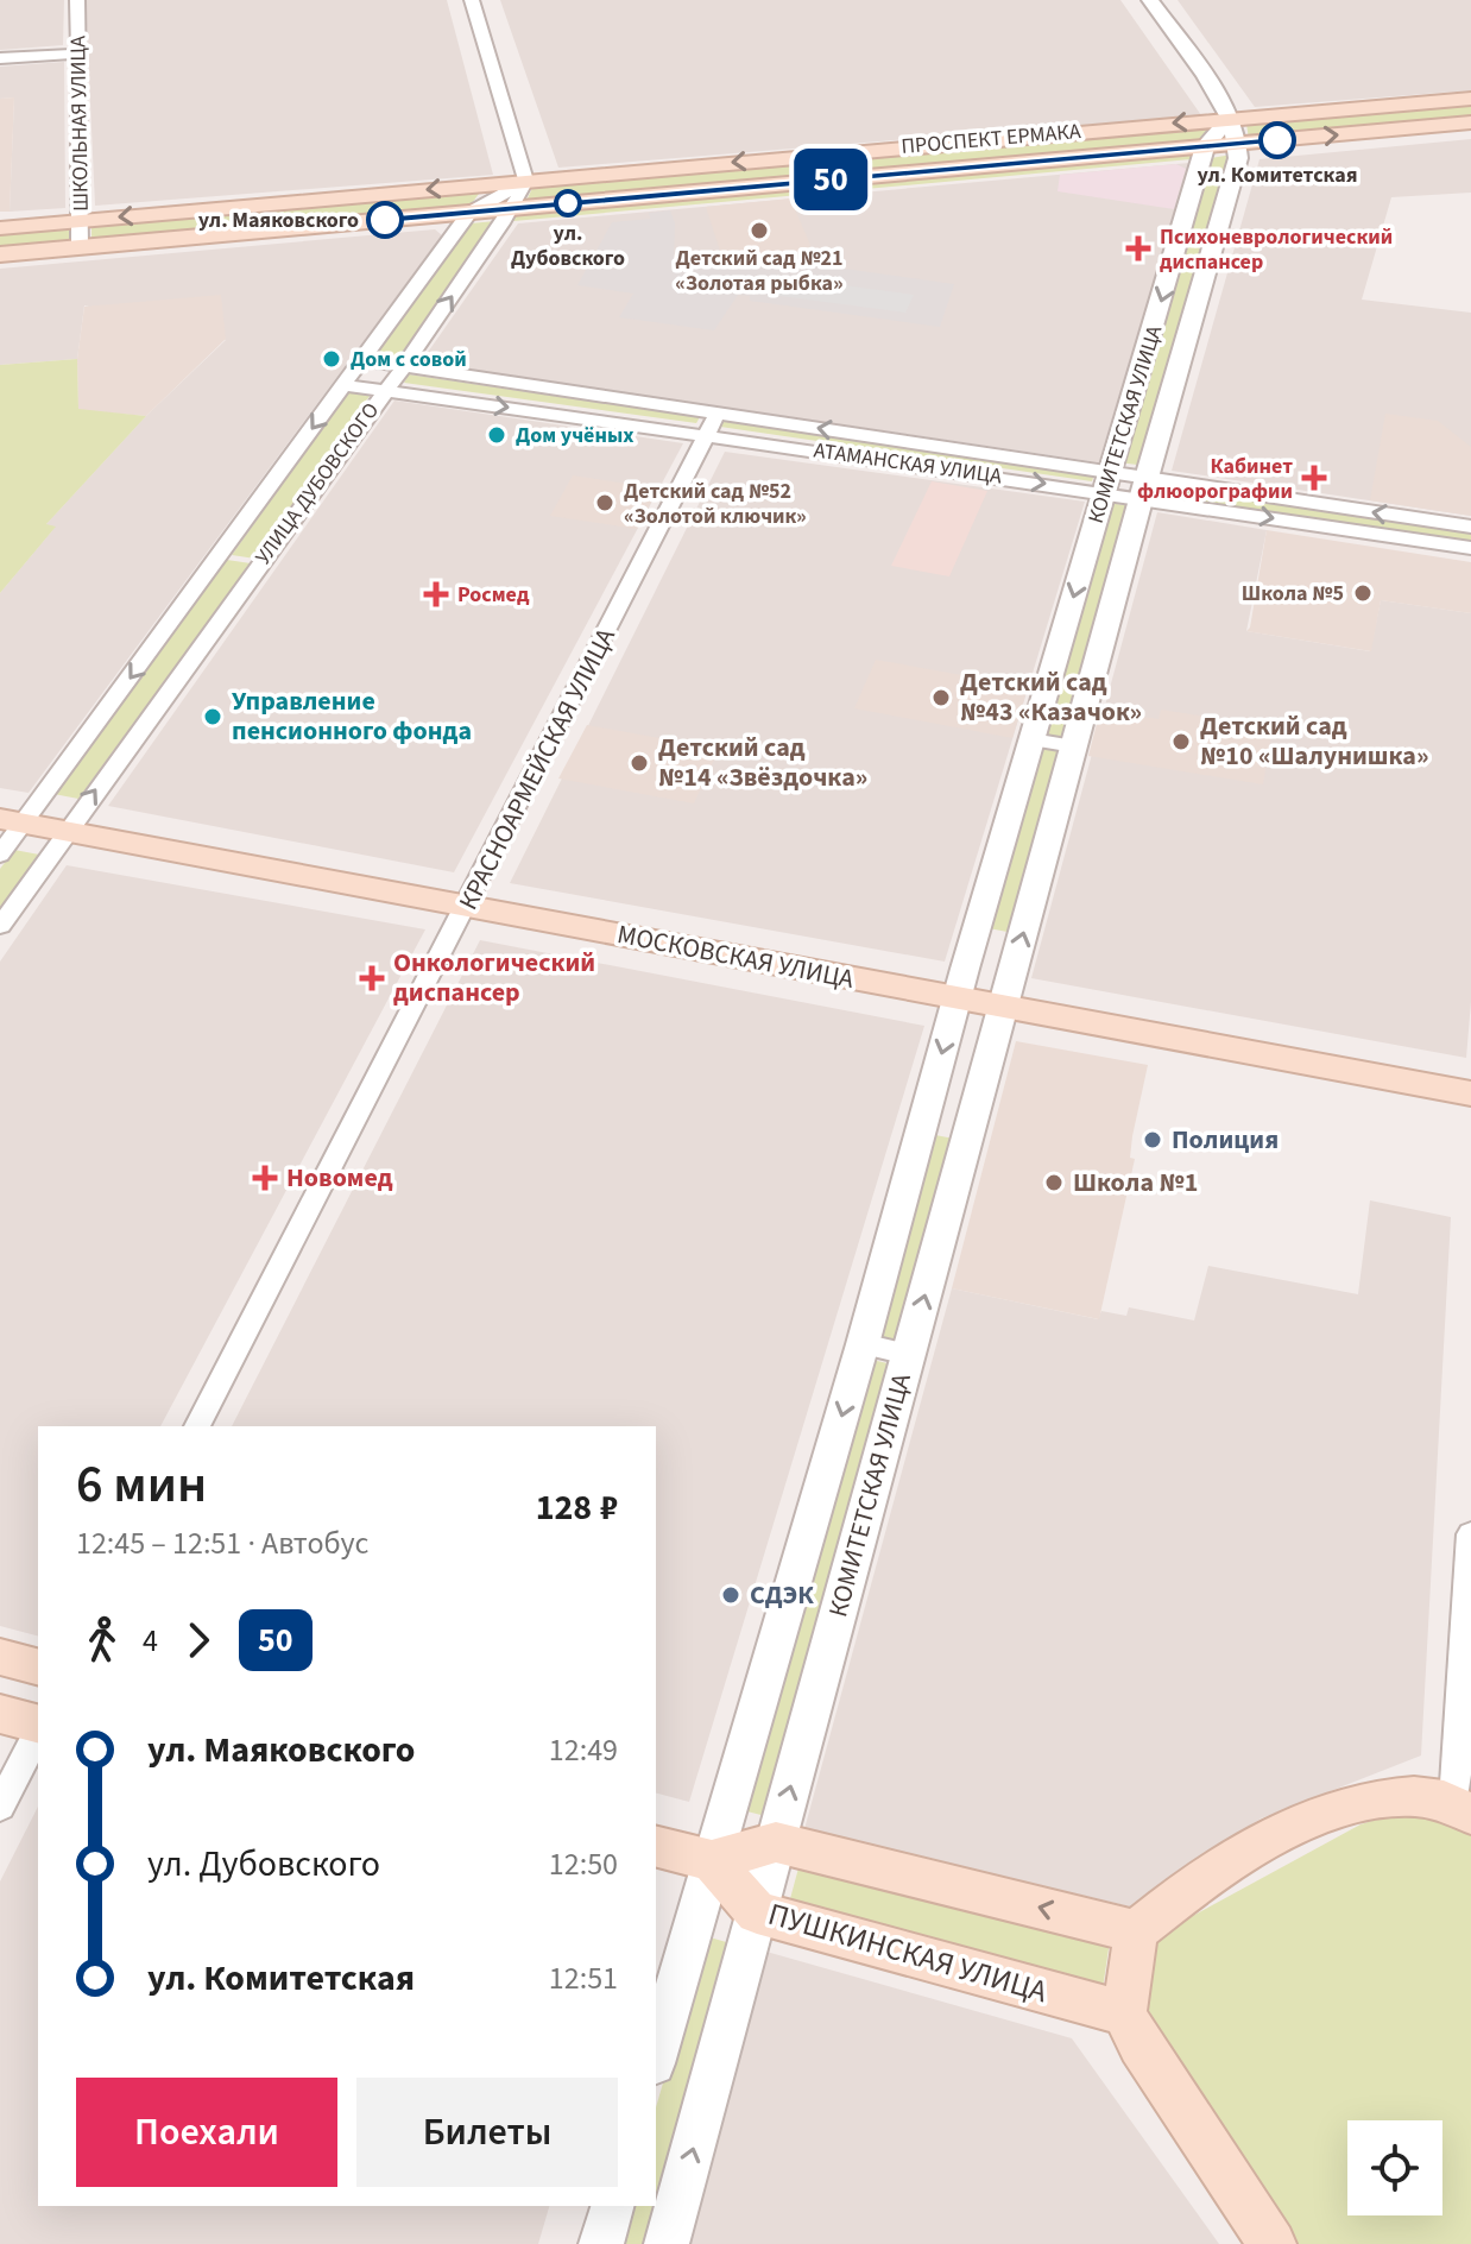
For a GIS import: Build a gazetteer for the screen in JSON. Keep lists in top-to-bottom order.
{
  "streets": {
    "main road": ["ПРОСПЕКТ ЕРМАКА", "МОСКОВСКАЯ УЛИЦА", "ПУШКИНСКАЯ УЛИЦА"],
    "street": [
      "ШКОЛЬНАЯ УЛИЦА",
      "КОМИТЕТСКАЯ УЛИЦА",
      "АТАМАНСКАЯ УЛИЦА",
      "УЛИЦА ДУБОВСКОГО",
      "КРАСНОАРМЕЙСКАЯ УЛИЦА"
    ]
  },
  "crossings": [
    ["ШКОЛЬНАЯ УЛИЦА", "ПРОСПЕКТ ЕРМАКА"],
    ["ПРОСПЕКТ ЕРМАКА", "КОМИТЕТСКАЯ УЛИЦА"],
    ["ПРОСПЕКТ ЕРМАКА", "УЛИЦА ДУБОВСКОГО"],
    ["КОМИТЕТСКАЯ УЛИЦА", "АТАМАНСКАЯ УЛИЦА"],
    ["КОМИТЕТСКАЯ УЛИЦА", "МОСКОВСКАЯ УЛИЦА"],
    ["КОМИТЕТСКАЯ УЛИЦА", "ПУШКИНСКАЯ УЛИЦА"],
    ["АТАМАНСКАЯ УЛИЦА", "УЛИЦА ДУБОВСКОГО"],
    ["АТАМАНСКАЯ УЛИЦА", "КРАСНОАРМЕЙСКАЯ УЛИЦА"],
    ["УЛИЦА ДУБОВСКОГО", "МОСКОВСКАЯ УЛИЦА"],
    ["КРАСНОАРМЕЙСКАЯ УЛИЦА", "МОСКОВСКАЯ УЛИЦА"]
  ],
  "places": {
    "other": [
      "ул. Комитетская",
      "ул. Дубовского",
      "ул. Маяковского",
      "Детский сад №21 «Золотая рыбка»",
      "Дом с совой",
      "Дом учёных",
      "Детский сад №52 «Золотой ключик»",
      "Школа №5",
      "Детский сад №43 «Казачок»",
      "Управление пенсионного фонда",
      "Детский сад №10 «Шалунишка»",
      "Детский сад №14 «Звёздочка»",
      "Полиция",
      "Школа №1",
      "СДЭК"
    ],
    "health": [
      "Психоневрологический диспансер",
      "Кабинет флюорографии",
      "Росмед",
      "Онкологический диспансер",
      "Новомед"
    ]
  },
  "lines": ["bus line 50"],
  "page": {
    "on_map": "50",
    "heading": ["6 мин", "12:45 – 12:51 · Автобус", "128 ₽"],
    "legs": ["4", "50"],
    "list": [
      {
        "name": "ул. Маяковского",
        "value": "12:49"
      },
      {
        "name": "ул. Дубовского",
        "value": "12:50"
      },
      {
        "name": "ул. Комитетская",
        "value": "12:51"
      }
    ],
    "buttons": ["Поехали", "Билеты"]
  }
}
